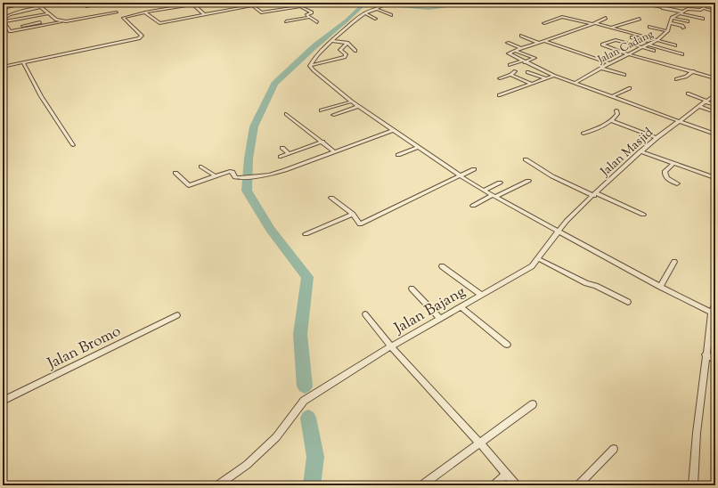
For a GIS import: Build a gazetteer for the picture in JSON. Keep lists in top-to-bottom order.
{
  "streets": {
    "street": [
      "Jalan Cadang",
      "Jalan Masjid",
      "Jalan Bajang",
      "Jalan Bromo"
    ]
  },
  "crossings": [
    ["Jalan Masjid", "Jalan Bajang"]
  ]
}
